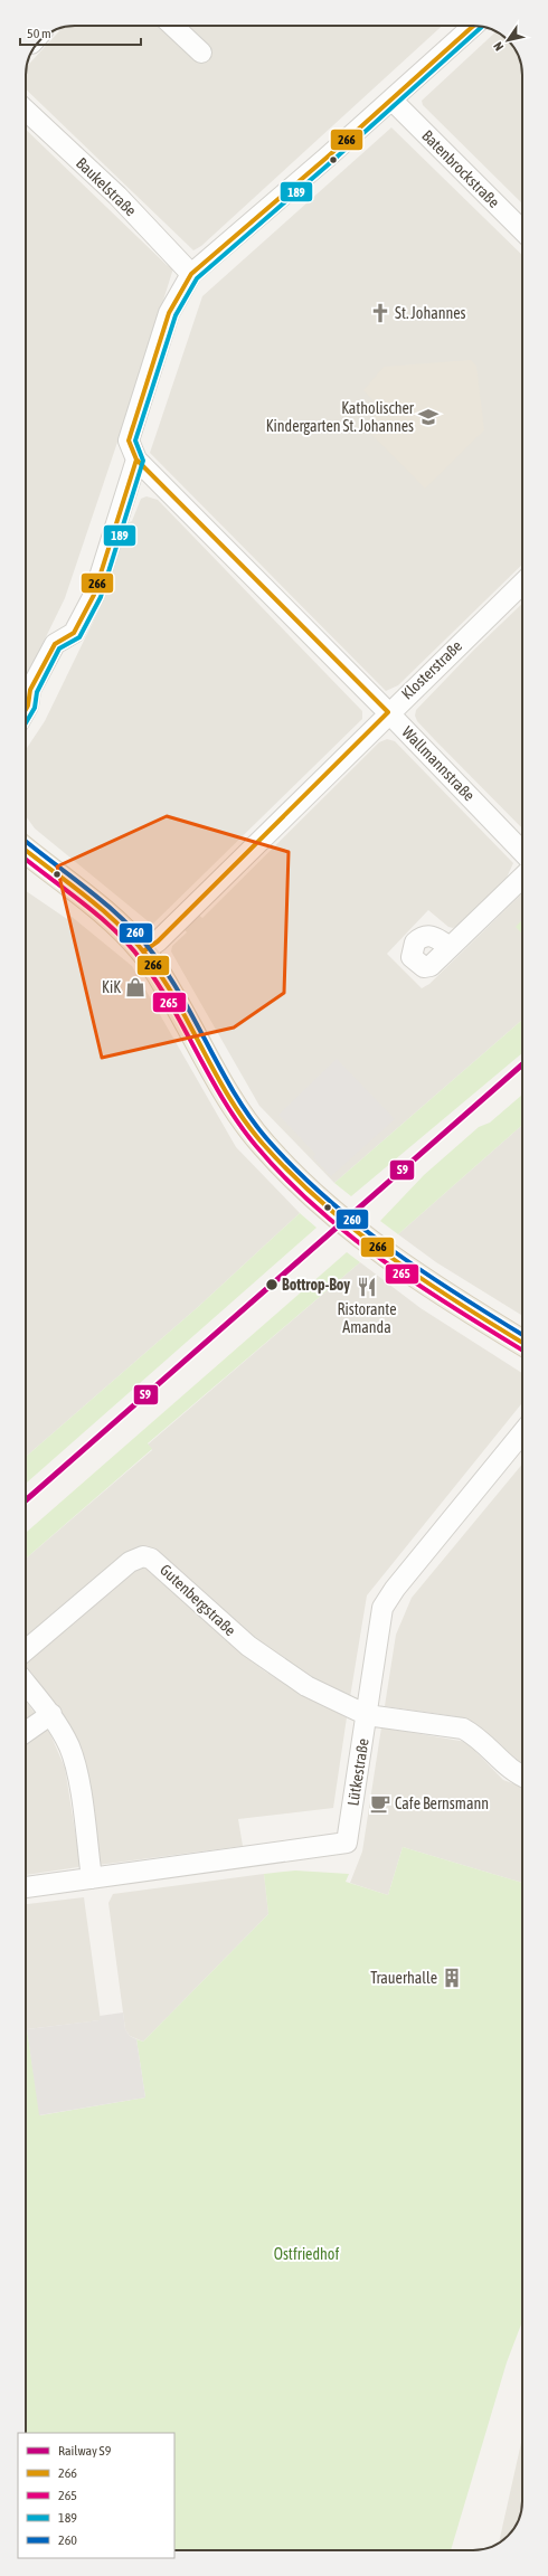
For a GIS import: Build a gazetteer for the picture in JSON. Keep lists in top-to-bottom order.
{
  "streets": {
    "street": [
      "Batenbrockstraße",
      "Baukelstraße",
      "Klosterstraße",
      "Wallmannstraße",
      "Gutenbergstraße",
      "Lütkestraße"
    ]
  },
  "crossings": [
    ["Klosterstraße", "Wallmannstraße"],
    ["Gutenbergstraße", "Lütkestraße"]
  ],
  "parks": ["Ostfriedhof"],
  "places": {
    "church": ["St. Johannes"],
    "school or university": ["Katholischer Kindergarten St. Johannes"],
    "shop": ["KiK"],
    "other": ["Bottrop-Boy"],
    "restaurant": ["Ristorante Amanda"],
    "cafe": ["Cafe Bernsmann"],
    "building": ["Trauerhalle"]
  },
  "lines": [
    "transit line 266",
    "transit line 189",
    "transit line 260",
    "transit line 265",
    "rail line S9"
  ],
  "legend": [
    "Railway S9",
    "266",
    "265",
    "189",
    "260"
  ],
  "scale_bar": "50 m",
  "north": "bottom left"
}
